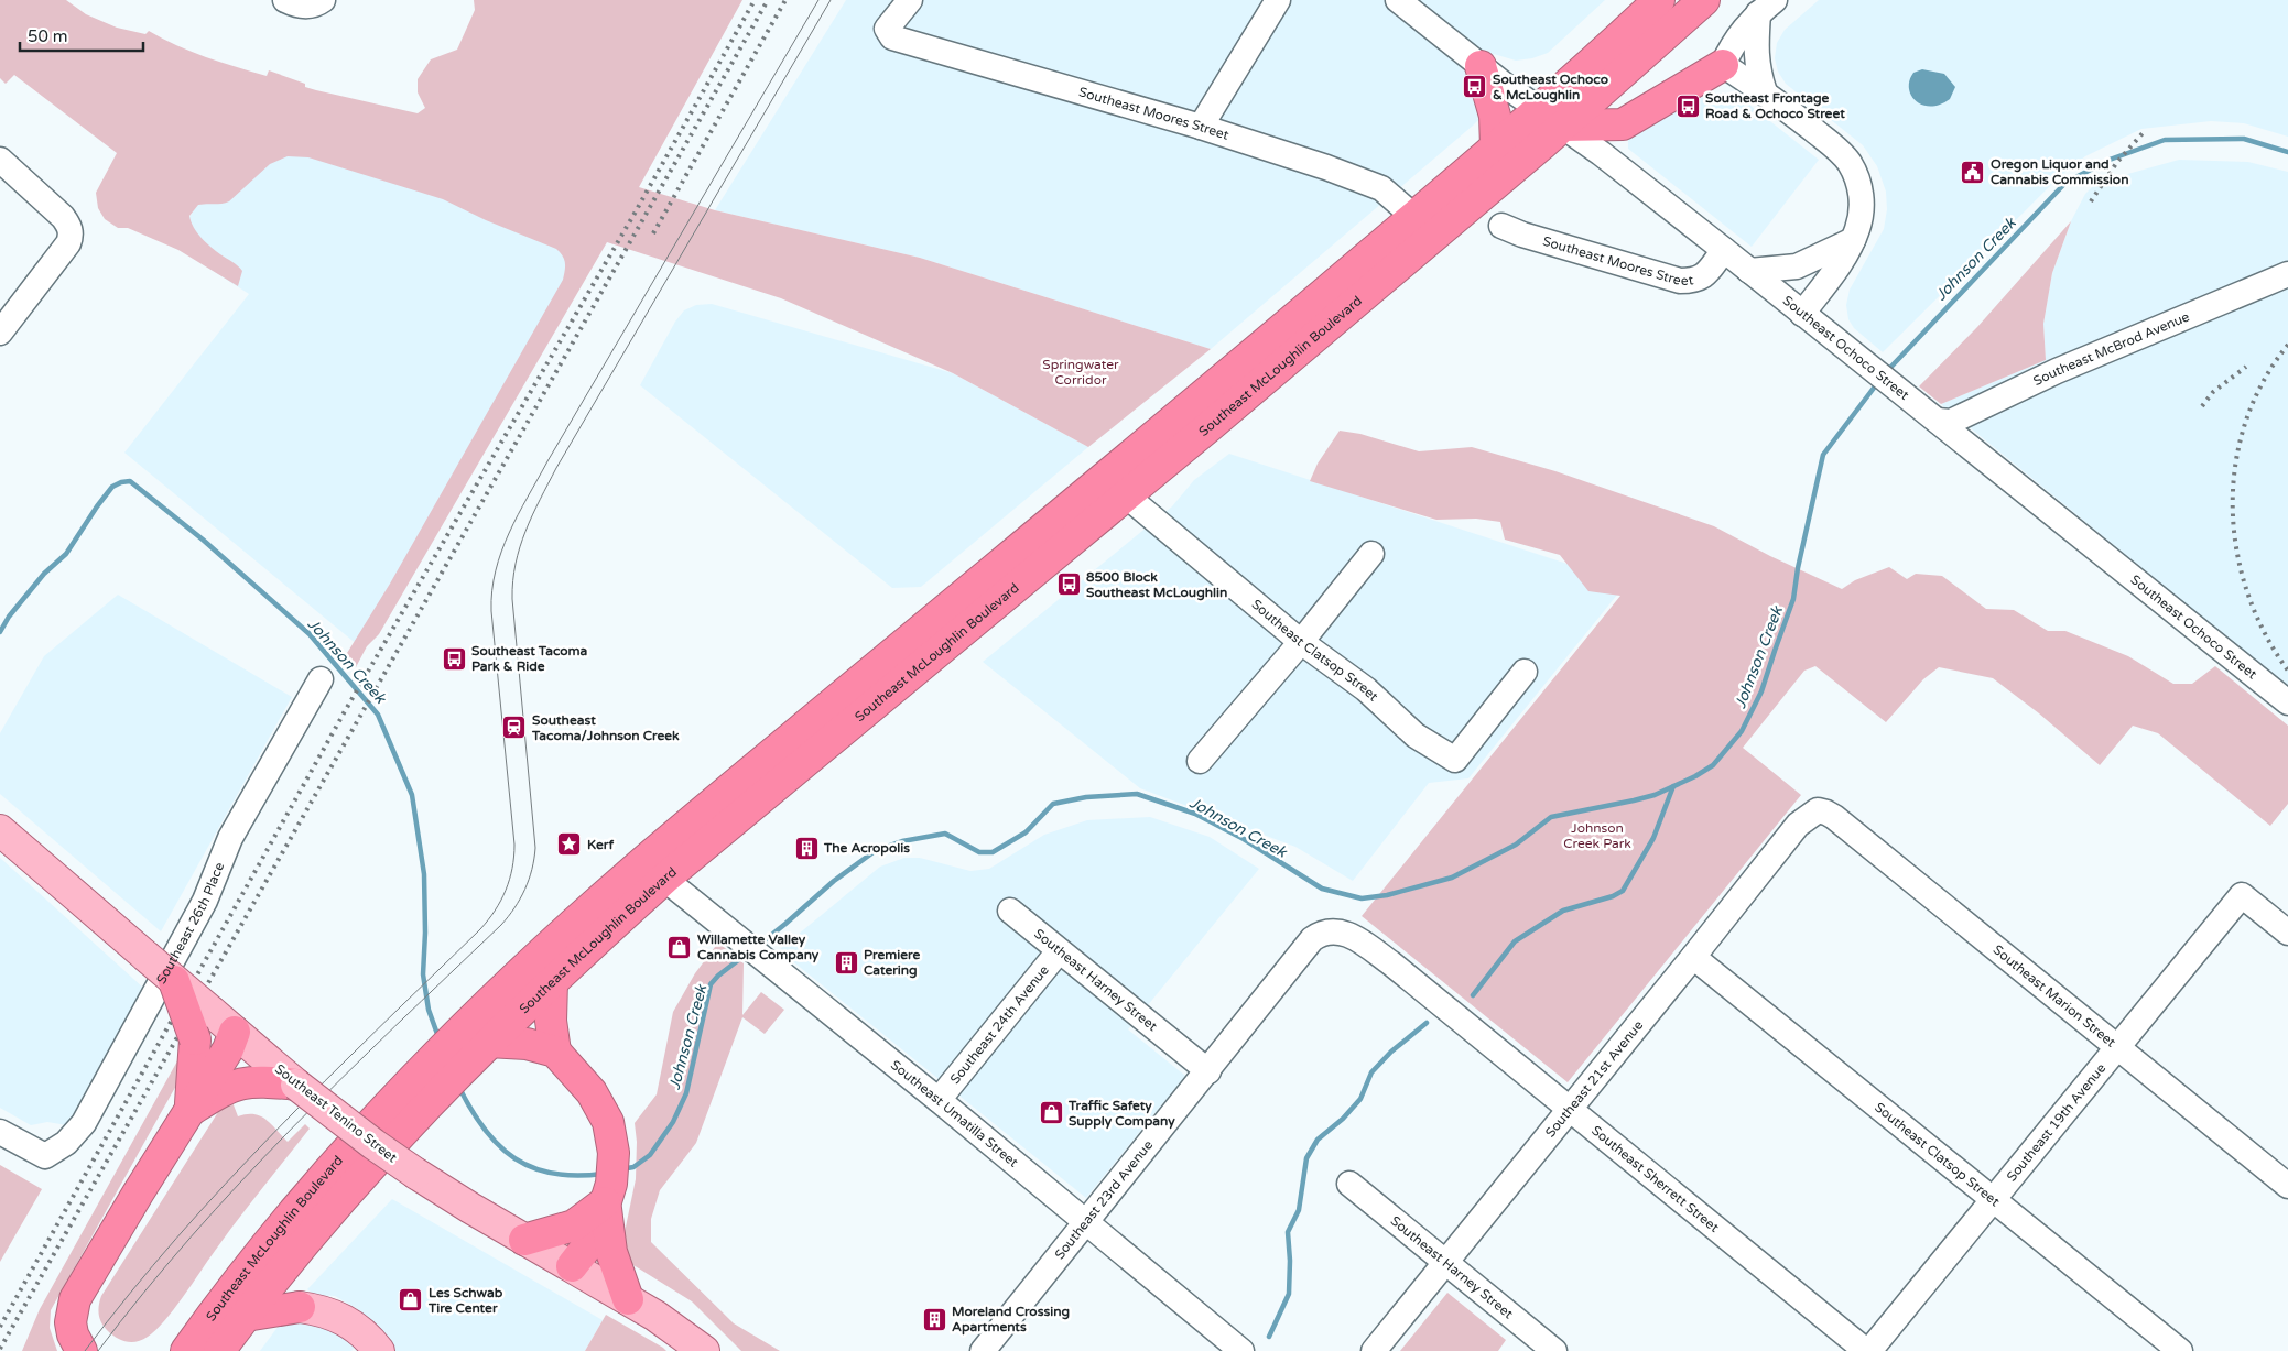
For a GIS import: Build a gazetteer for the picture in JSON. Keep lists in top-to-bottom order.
{
  "streets": {
    "highway": ["Southeast McLoughlin Boulevard"],
    "main road": ["Southeast Tenino Street"],
    "street": [
      "Southeast Moores Street",
      "Southeast Ochoco Street",
      "Southeast McBrod Avenue",
      "Southeast Clatsop Street",
      "Southeast 26th Place",
      "Southeast Harney Street",
      "Southeast Marion Street",
      "Southeast 24th Avenue",
      "Southeast 21st Avenue",
      "Southeast Umatilla Street",
      "Southeast 19th Avenue",
      "Southeast Sherrett Street",
      "Southeast 23rd Avenue"
    ]
  },
  "crossings": [
    ["Southeast Moores Street", "Southeast Ochoco Street"],
    ["Southeast Moores Street", "Southeast McLoughlin Boulevard"],
    ["Southeast Ochoco Street", "Southeast McBrod Avenue"],
    ["Southeast Ochoco Street", "Southeast McLoughlin Boulevard"],
    ["Southeast McLoughlin Boulevard", "Southeast Clatsop Street"],
    ["Southeast McLoughlin Boulevard", "Southeast Umatilla Street"],
    ["Southeast Clatsop Street", "Southeast 21st Avenue"],
    ["Southeast Clatsop Street", "Southeast 19th Avenue"],
    ["Southeast Harney Street", "Southeast 24th Avenue"],
    ["Southeast Harney Street", "Southeast 21st Avenue"],
    ["Southeast Harney Street", "Southeast 23rd Avenue"],
    ["Southeast Marion Street", "Southeast 21st Avenue"],
    ["Southeast Marion Street", "Southeast 19th Avenue"],
    ["Southeast 24th Avenue", "Southeast Umatilla Street"],
    ["Southeast 21st Avenue", "Southeast Sherrett Street"],
    ["Southeast Umatilla Street", "Southeast 23rd Avenue"],
    ["Southeast 19th Avenue", "Southeast Sherrett Street"],
    ["Southeast Sherrett Street", "Southeast 23rd Avenue"]
  ],
  "water": ["Johnson Creek"],
  "parks": ["Springwater Corridor", "Johnson Creek Park"],
  "places": {
    "bus stop": [
      "Southeast Ochoco & McLoughlin",
      "Southeast Frontage Road & Ochoco Street",
      "8500 Block Southeast McLoughlin",
      "Southeast Tacoma Park & Ride"
    ],
    "public building": ["Oregon Liquor and Cannabis Commission"],
    "station": ["Southeast Tacoma/Johnson Creek"],
    "place": ["Kerf"],
    "building": ["The Acropolis", "Premiere Catering", "Moreland Crossing Apartments"],
    "shop": ["Willamette Valley Cannabis Company", "Traffic Safety Supply Company", "Les Schwab Tire Center"]
  },
  "scale_bar": "50 m"
}
